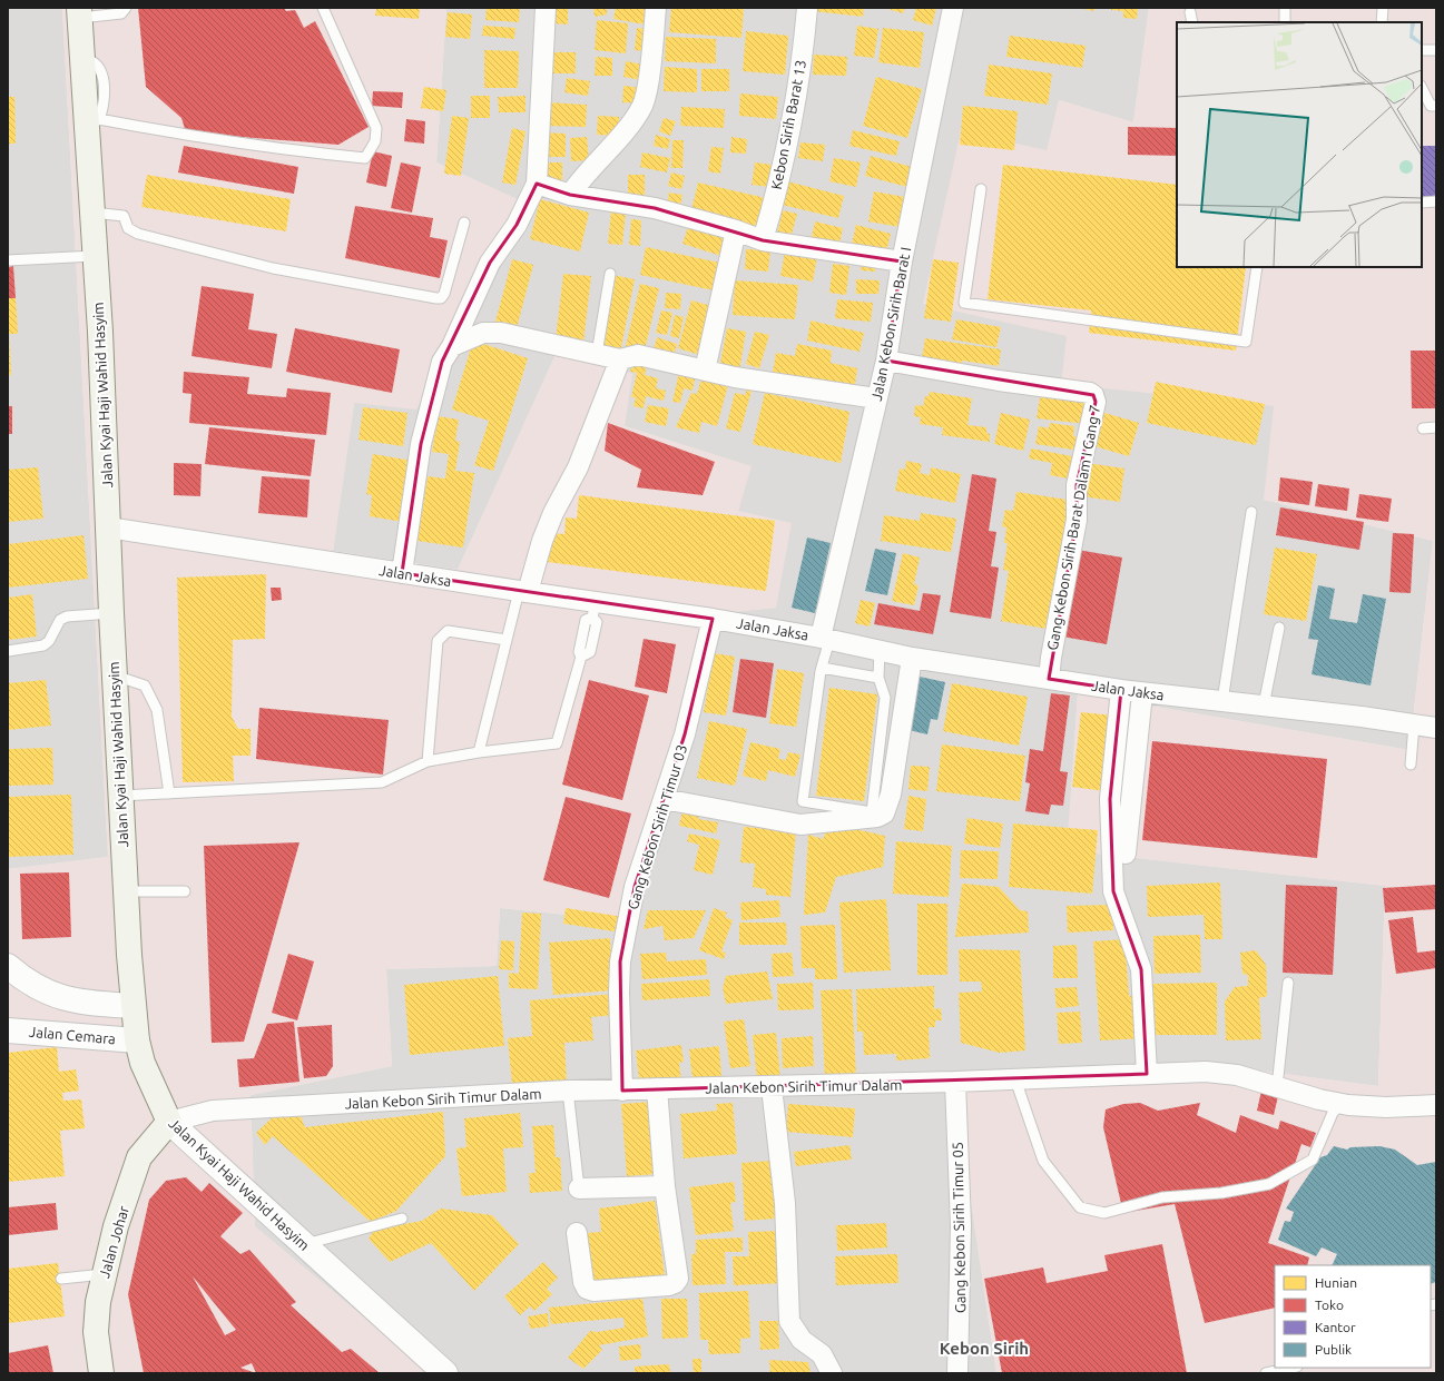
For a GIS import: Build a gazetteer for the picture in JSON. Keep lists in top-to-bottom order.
{
  "streets": {
    "main road": ["Jalan Kyai Haji Wahid Hasyim", "Jalan Johar"],
    "street": [
      "Kebon Sirih Barat 13",
      "Jalan Kebon Sirih Barat I",
      "Gang Kebon Sirih Barat Dalam I Gang 7",
      "Jalan Jaksa",
      "Gang Kebon Sirih Timur 03",
      "Jalan Cemara",
      "Jalan Kebon Sirih Timur Dalam",
      "Gang Kebon Sirih Timur 05"
    ]
  },
  "crossings": [
    ["Jalan Kebon Sirih Barat I", "Gang Kebon Sirih Barat Dalam I Gang 7"],
    ["Jalan Kebon Sirih Barat I", "Jalan Jaksa"],
    ["Jalan Kyai Haji Wahid Hasyim", "Jalan Jaksa"],
    ["Jalan Kyai Haji Wahid Hasyim", "Jalan Cemara"],
    ["Jalan Kyai Haji Wahid Hasyim", "Jalan Kebon Sirih Timur Dalam"],
    ["Jalan Kyai Haji Wahid Hasyim", "Jalan Johar"],
    ["Gang Kebon Sirih Barat Dalam I Gang 7", "Jalan Jaksa"],
    ["Jalan Jaksa", "Gang Kebon Sirih Timur 03"],
    ["Gang Kebon Sirih Timur 03", "Jalan Kebon Sirih Timur Dalam"],
    ["Jalan Kebon Sirih Timur Dalam", "Gang Kebon Sirih Timur 05"],
    ["Jalan Kebon Sirih Timur Dalam", "Jalan Johar"]
  ],
  "districts": ["Kebon Sirih"],
  "legend": [
    "Hunian",
    "Toko",
    "Kantor",
    "Publik"
  ]
}
